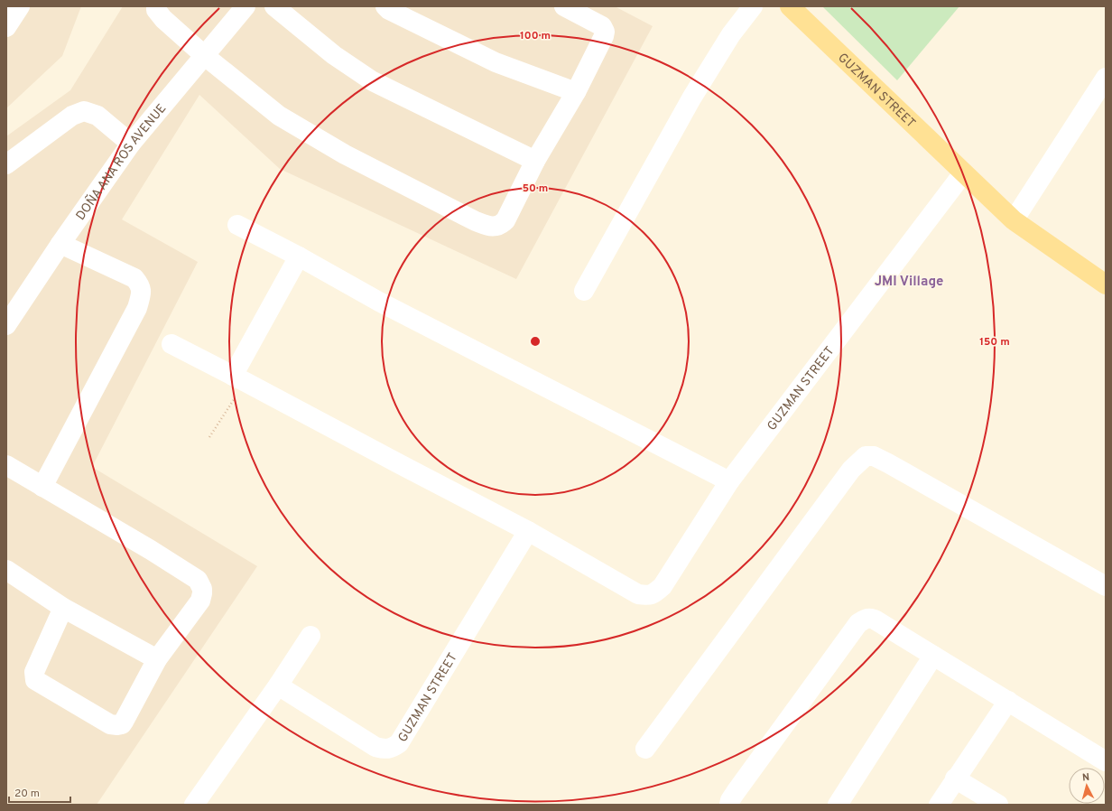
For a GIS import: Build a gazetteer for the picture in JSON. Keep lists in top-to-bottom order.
{
  "streets": {
    "main road": ["GUZMAN STREET"],
    "street": ["DOÑA ANA ROS AVENUE"]
  },
  "districts": ["JMI Village"],
  "scale_bar": "20 m",
  "north": "top",
  "rings": ["100 m", "50 m", "150 m"]
}
